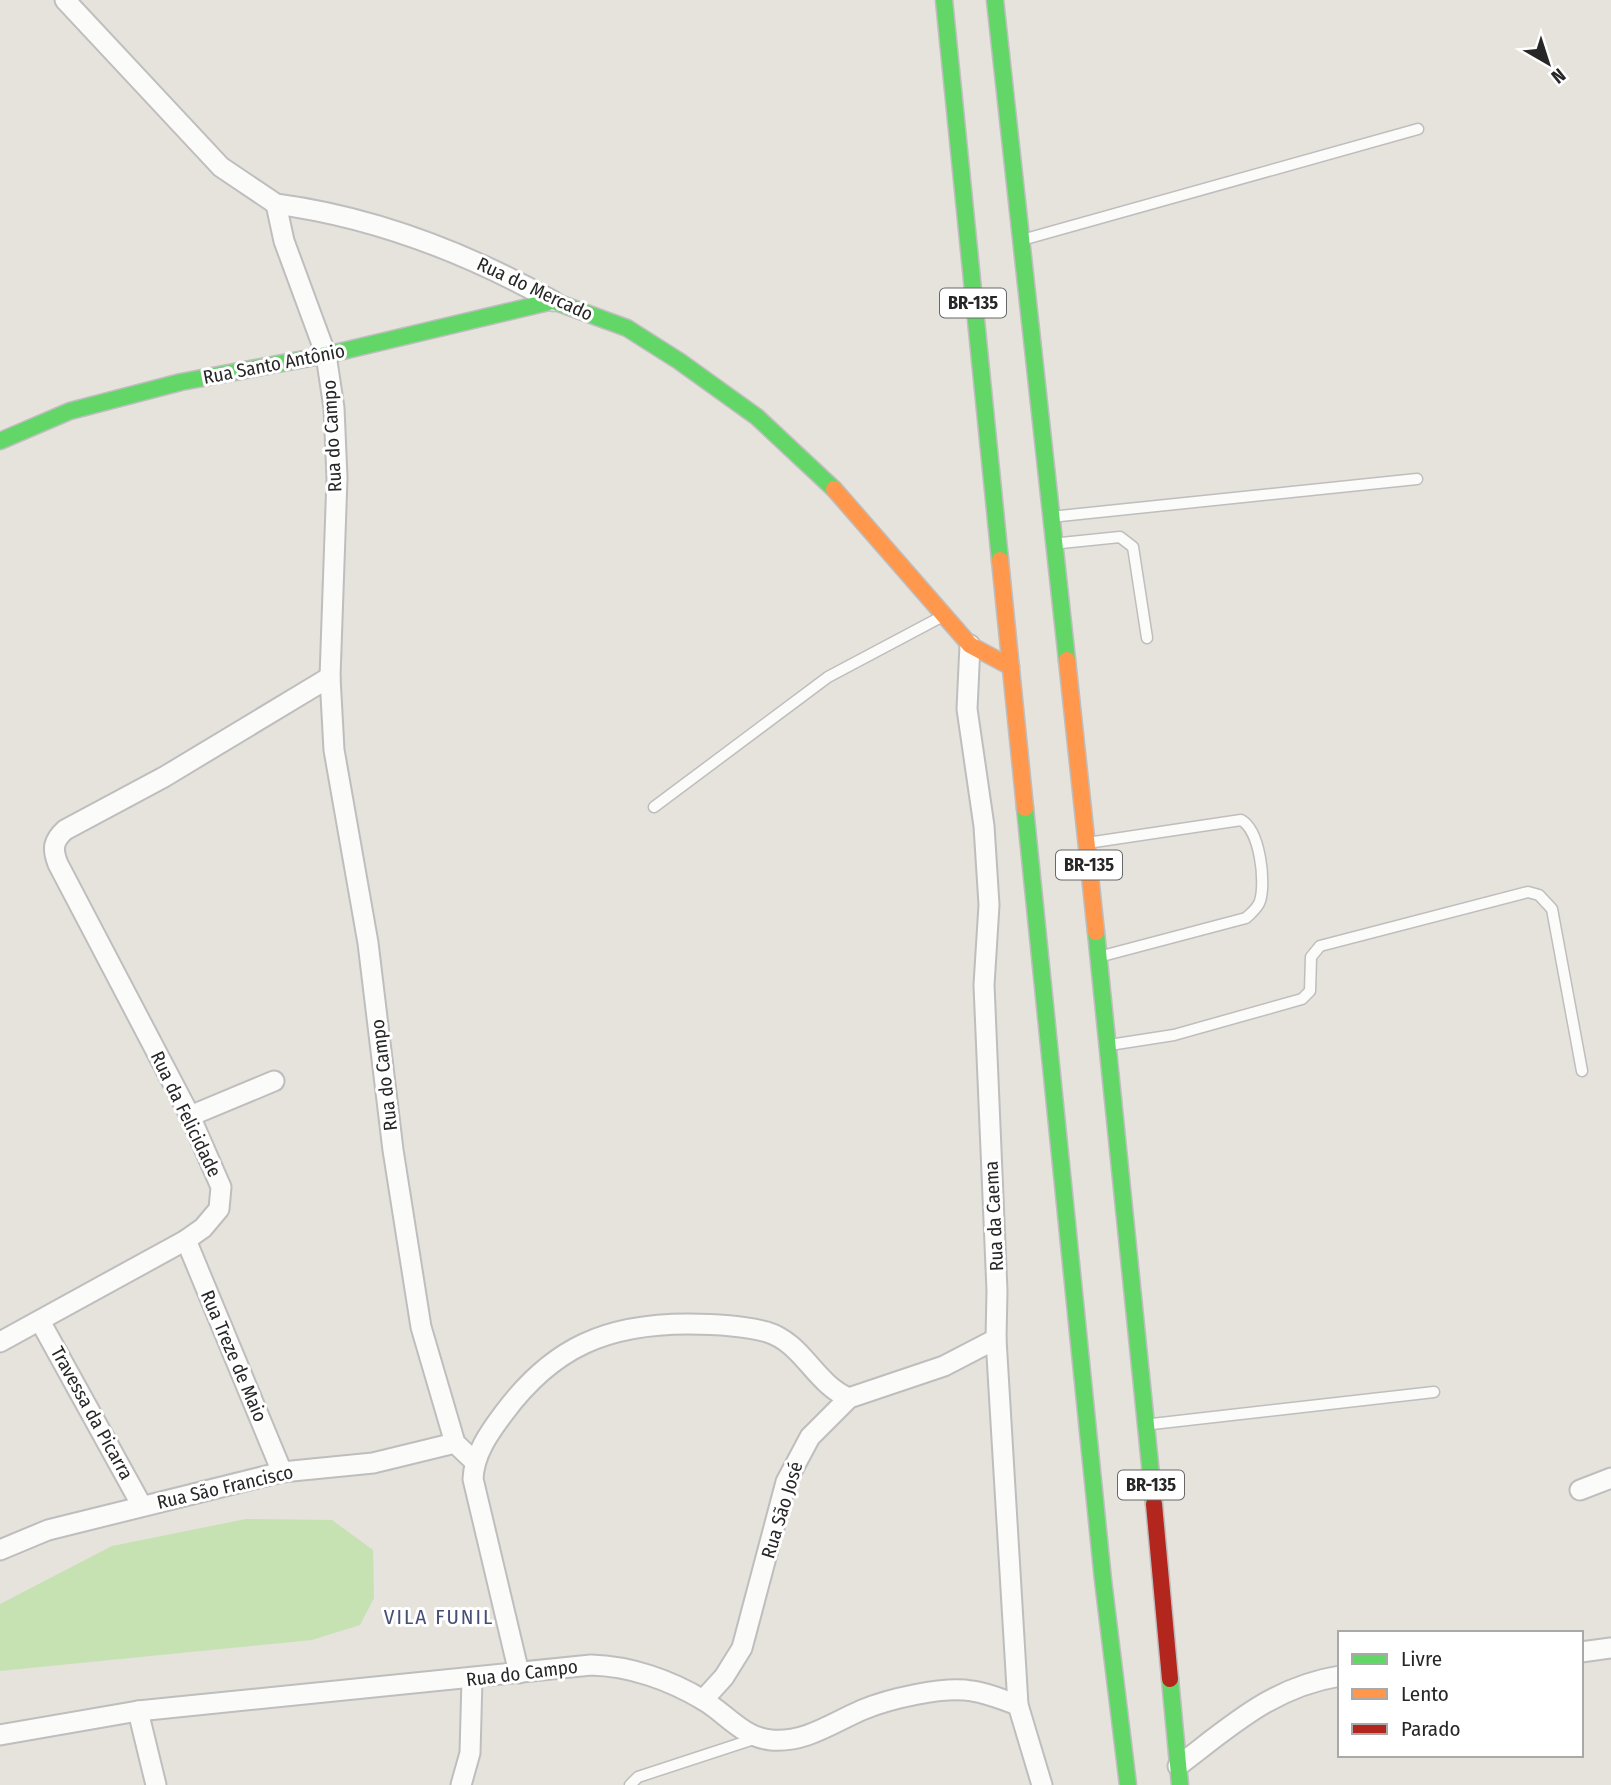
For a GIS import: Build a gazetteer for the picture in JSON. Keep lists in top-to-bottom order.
{
  "streets": {
    "main road": ["Rua do Mercado", "BR-135", "Rua Santo Antônio"],
    "street": [
      "Rua do Campo",
      "Rua da Felicidade",
      "Rua da Caema",
      "Rua Treze de Maio",
      "Travessa da Picarra",
      "Rua São Francisco",
      "Rua São José"
    ]
  },
  "crossings": [
    ["Rua do Mercado", "BR-135"],
    ["Rua do Mercado", "Rua Santo Antônio"],
    ["Rua do Mercado", "Rua do Campo"],
    ["Rua do Mercado", "Rua da Caema"],
    ["Rua Santo Antônio", "Rua do Campo"],
    ["Rua do Campo", "Rua da Felicidade"],
    ["Rua do Campo", "Rua São Francisco"],
    ["Rua do Campo", "Rua São José"],
    ["Rua da Felicidade", "Rua Treze de Maio"],
    ["Rua da Felicidade", "Travessa da Picarra"],
    ["Rua da Caema", "Rua São José"],
    ["Rua Treze de Maio", "Rua São Francisco"],
    ["Travessa da Picarra", "Rua São Francisco"]
  ],
  "districts": ["VILA FUNIL"],
  "legend": ["Livre", "Lento", "Parado"],
  "north": "bottom right"
}
